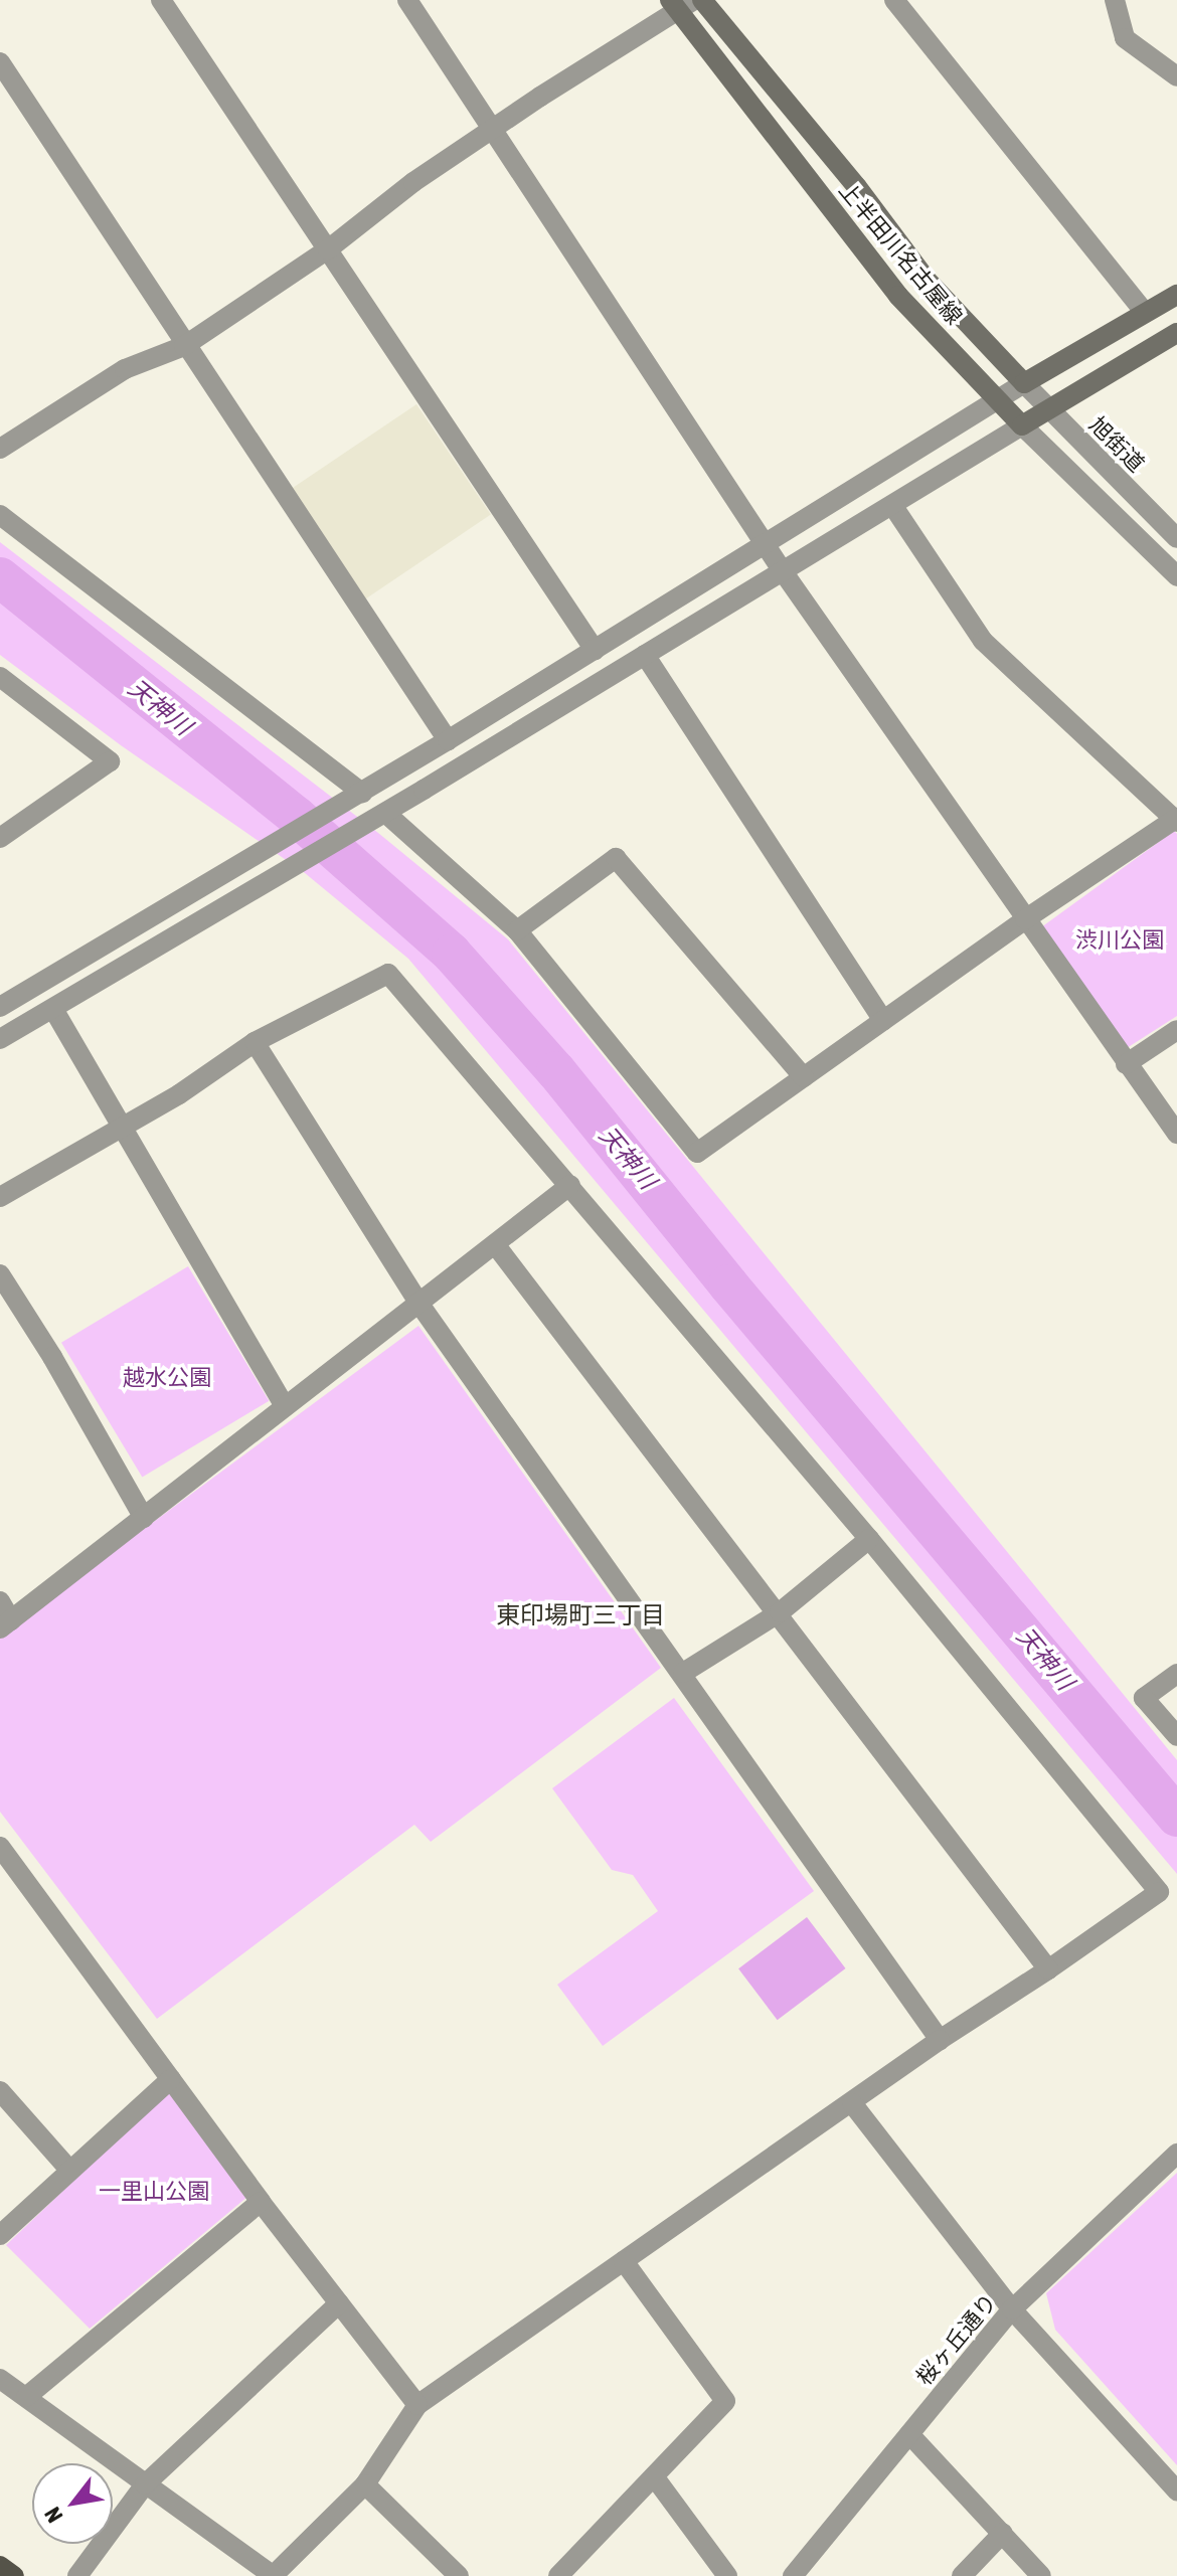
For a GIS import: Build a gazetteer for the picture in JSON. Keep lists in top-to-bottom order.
{
  "streets": {
    "main road": ["上半田川名古屋線"],
    "street": ["旭街道", "桜ヶ丘通り"]
  },
  "crossings": [
    ["上半田川名古屋線", "旭街道"]
  ],
  "districts": ["東印場町三丁目"],
  "water": ["天神川"],
  "parks": ["渋川公園", "越水公園", "一里山公園"],
  "north": "bottom left"
}
